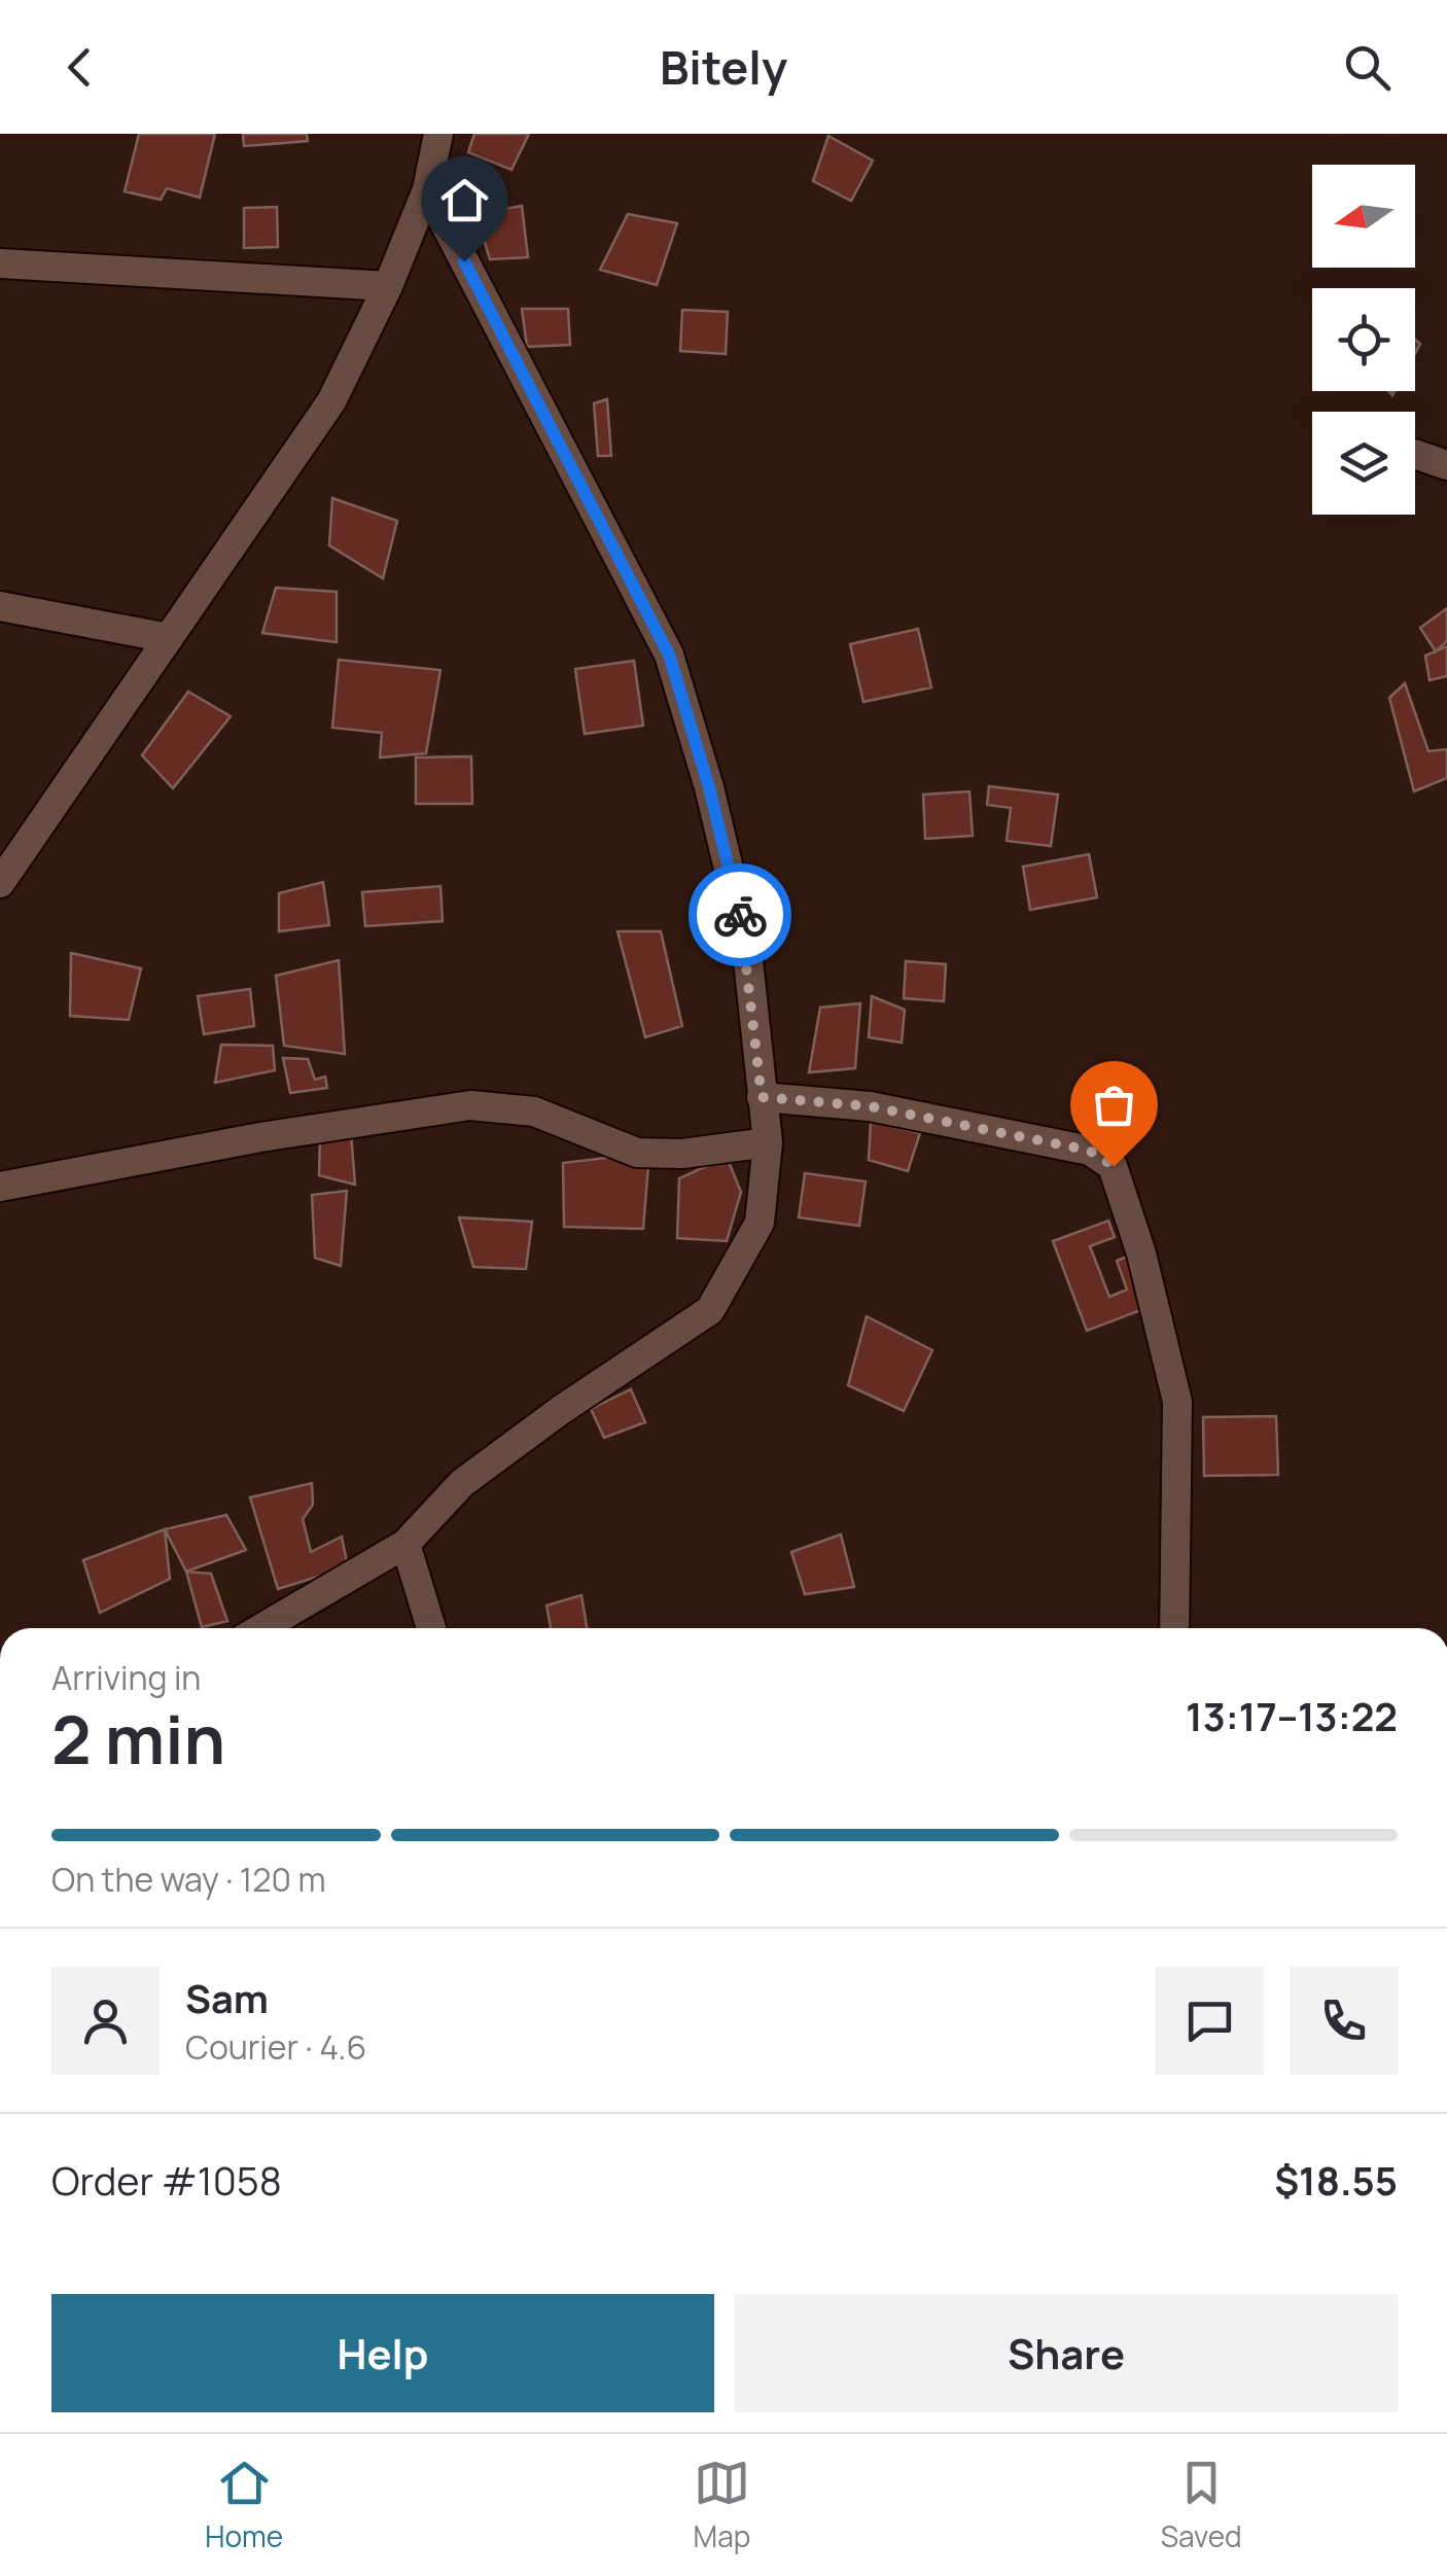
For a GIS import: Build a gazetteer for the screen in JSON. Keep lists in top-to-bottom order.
{
  "north": "left",
  "page": {
    "header": "Bitely",
    "heading": ["2 min", "Arriving in", "13:17–13:22"],
    "panel": [
      "Sam",
      "Courier · 4.6",
      "Order #1058",
      "$18.55"
    ],
    "bar": "On the way · 120 m",
    "buttons": ["Help", "Share"],
    "tabs": ["Home", "Map", "Saved"]
  }
}
